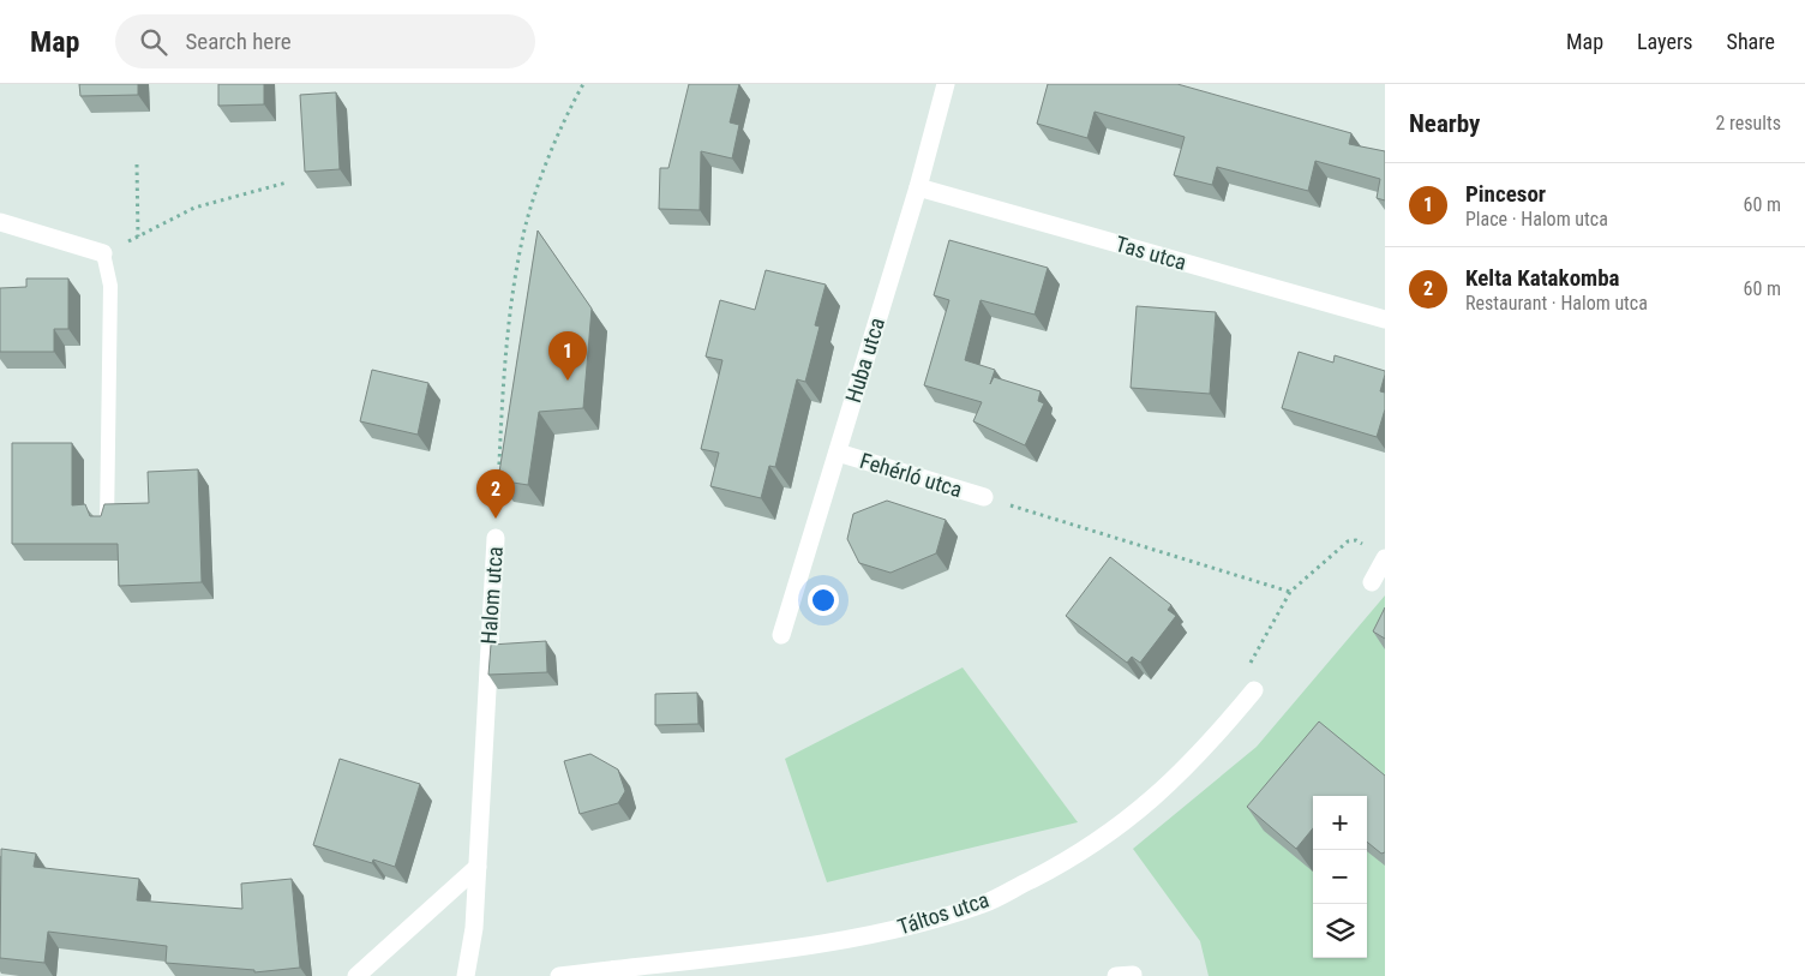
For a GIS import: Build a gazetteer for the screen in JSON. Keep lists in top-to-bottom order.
{
  "streets": {
    "street": [
      "Tas utca",
      "Huba utca",
      "Fehérló utca",
      "Halom utca",
      "Táltos utca"
    ]
  },
  "crossings": [
    ["Tas utca", "Huba utca"],
    ["Huba utca", "Fehérló utca"]
  ],
  "page": {
    "header": "Map",
    "search": "Search here",
    "nav": ["Map", "Layers", "Share"],
    "heading": ["Nearby", "2 results"],
    "list": [
      {
        "mark": "1",
        "name": "Pincesor",
        "note": "Place · Halom utca",
        "value": "60 m"
      },
      {
        "mark": "2",
        "name": "Kelta Katakomba",
        "note": "Restaurant · Halom utca",
        "value": "60 m"
      }
    ],
    "pins": ["1", "2"],
    "map_buttons": ["+", "−"]
  }
}
